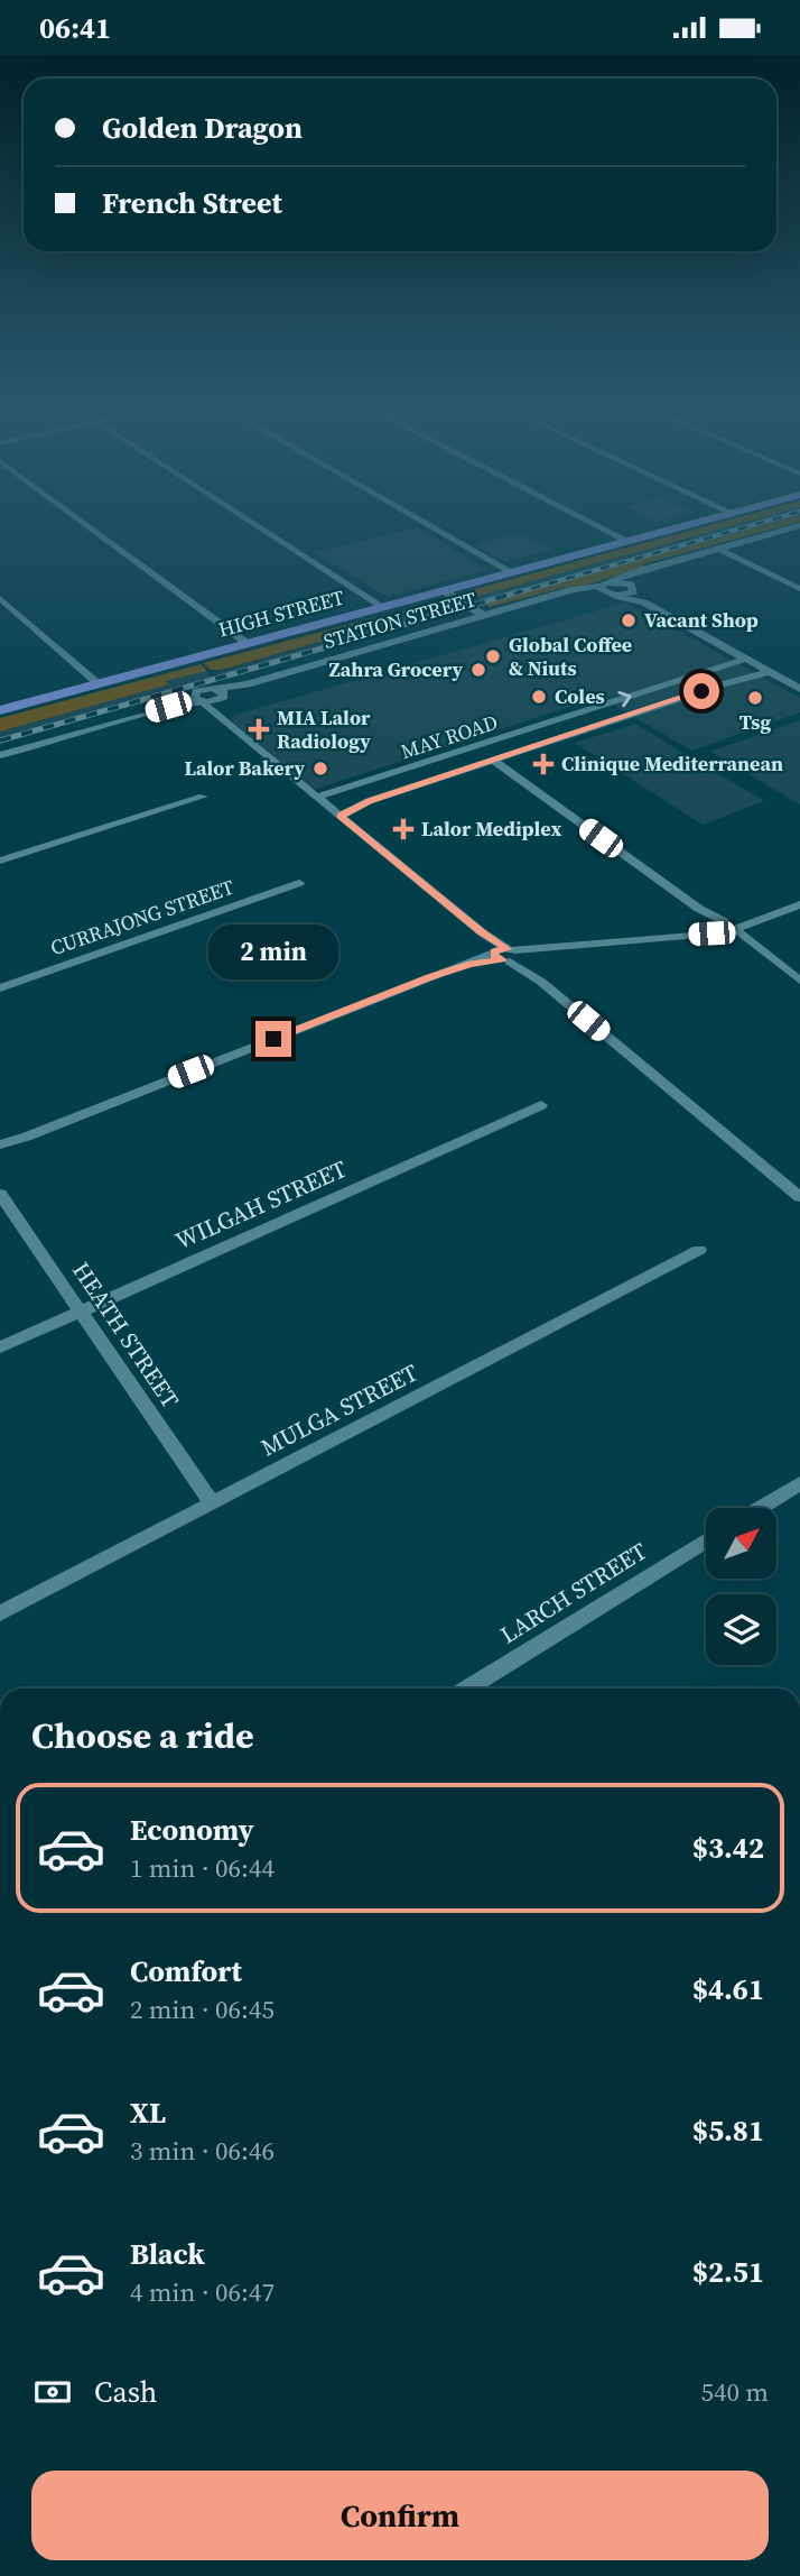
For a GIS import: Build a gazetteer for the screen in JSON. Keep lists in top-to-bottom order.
{
  "streets": {
    "main road": ["HIGH STREET"],
    "street": [
      "STATION STREET",
      "MAY ROAD",
      "CURRAJONG STREET",
      "WILGAH STREET",
      "HEATH STREET",
      "MULGA STREET",
      "LARCH STREET"
    ]
  },
  "crossings": [
    ["WILGAH STREET", "HEATH STREET"],
    ["HEATH STREET", "MULGA STREET"]
  ],
  "places": {
    "other": [
      "Vacant Shop",
      "Global Coffee & Niuts",
      "Zahra Grocery",
      "Coles",
      "Tsg",
      "Lalor Bakery"
    ],
    "health": ["MIA Lalor Radiology", "Clinique Mediterranean", "Lalor Mediplex"]
  },
  "north": "top right",
  "page": {
    "status": "06:41",
    "banner": ["Golden Dragon", "French Street"],
    "bubble": "2 min",
    "heading": "Choose a ride",
    "list": [
      {
        "name": "Economy",
        "note": "1 min · 06:44",
        "value": "$3.42"
      },
      {
        "name": "Comfort",
        "note": "2 min · 06:45",
        "value": "$4.61"
      },
      {
        "name": "XL",
        "note": "3 min · 06:46",
        "value": "$5.81"
      },
      {
        "name": "Black",
        "note": "4 min · 06:47",
        "value": "$2.51"
      }
    ],
    "pay": ["Cash", "540 m"],
    "buttons": "Confirm"
  }
}
